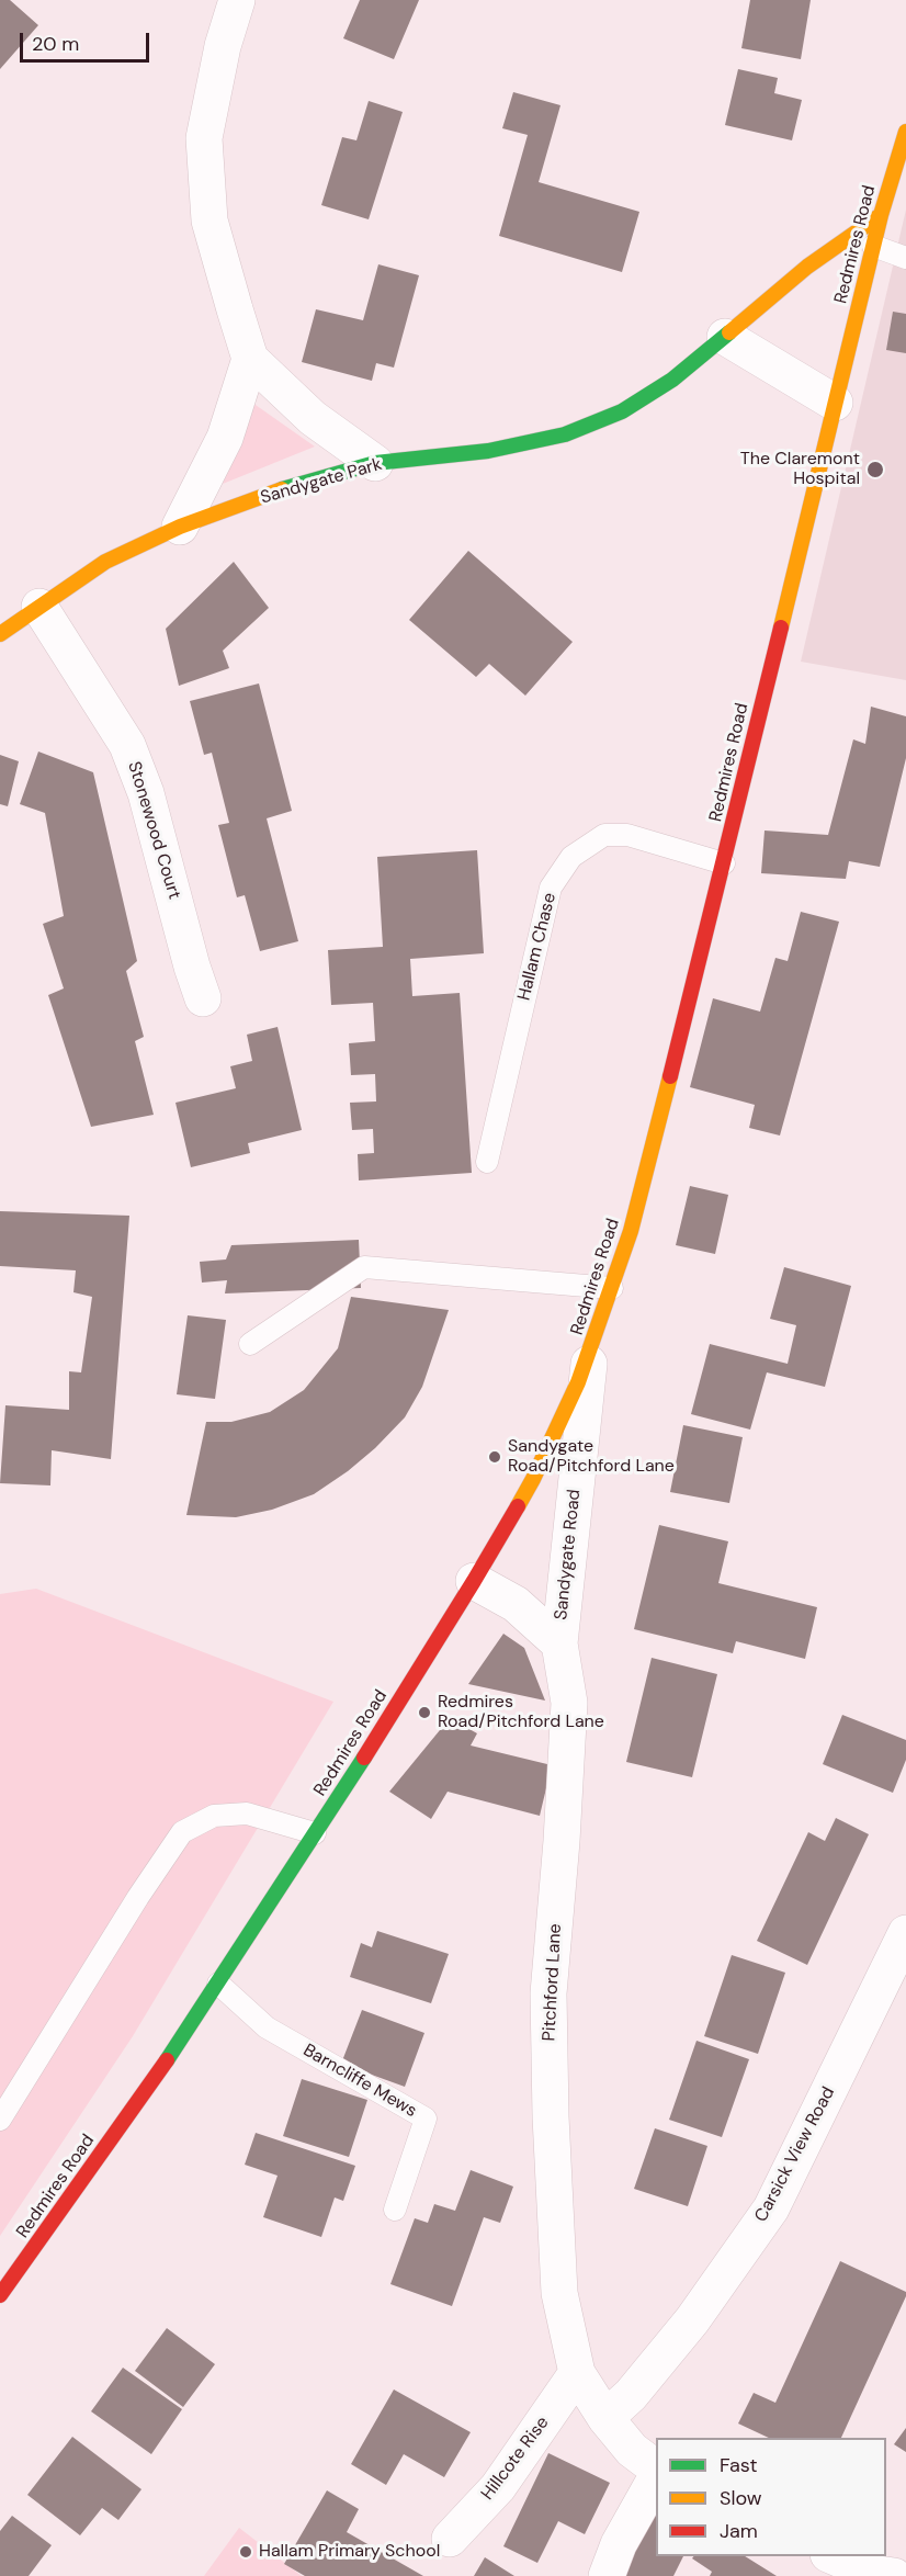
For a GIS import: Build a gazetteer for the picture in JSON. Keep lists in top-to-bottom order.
{
  "streets": {
    "street": [
      "Redmires Road",
      "Sandygate Park",
      "Stonewood Court",
      "Sandygate Road",
      "Pitchford Lane",
      "Carsick View Road",
      "Hillcote Rise"
    ],
    "lane": ["Hallam Chase", "Barncliffe Mews"]
  },
  "crossings": [
    ["Redmires Road", "Sandygate Park"],
    ["Redmires Road", "Hallam Chase"],
    ["Redmires Road", "Sandygate Road"],
    ["Redmires Road", "Barncliffe Mews"],
    ["Sandygate Park", "Stonewood Court"],
    ["Sandygate Road", "Pitchford Lane"],
    ["Pitchford Lane", "Carsick View Road"],
    ["Pitchford Lane", "Hillcote Rise"]
  ],
  "places": [
    "The Claremont Hospital",
    "Sandygate Road/Pitchford Lane",
    "Redmires Road/Pitchford Lane",
    "Hallam Primary School"
  ],
  "legend": ["Fast", "Slow", "Jam"],
  "scale_bar": "20 m"
}
